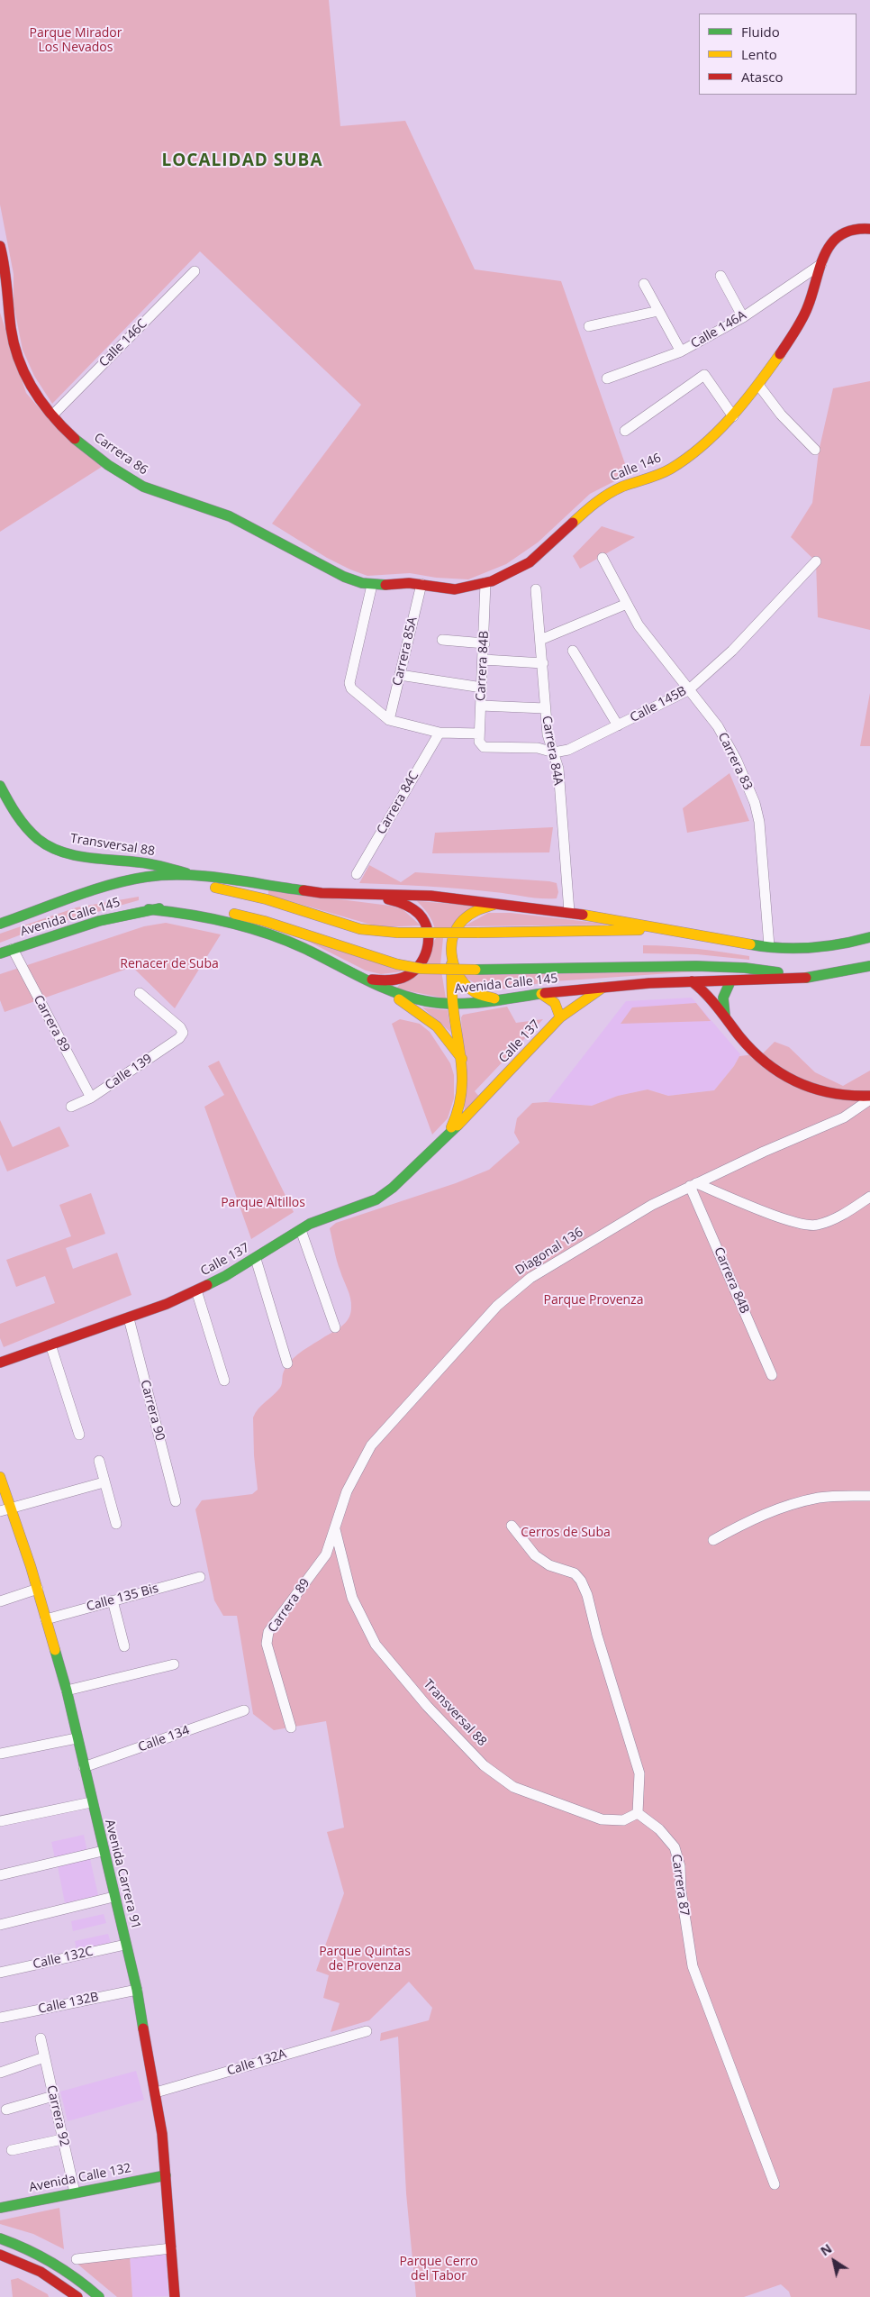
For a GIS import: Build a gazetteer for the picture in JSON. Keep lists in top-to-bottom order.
{
  "streets": {
    "main road": [
      "Carrera 86",
      "Calle 146",
      "Transversal 88",
      "Avenida Calle 145",
      "Calle 137",
      "Avenida Carrera 91",
      "Avenida Calle 132"
    ],
    "street": [
      "Calle 146A",
      "Calle 146C",
      "Carrera 85A",
      "Carrera 84B",
      "Calle 145B",
      "Carrera 84A",
      "Carrera 83",
      "Carrera 84C",
      "Carrera 89",
      "Calle 139",
      "Diagonal 136",
      "Carrera 90",
      "Calle 135 Bis",
      "Calle 134",
      "Carrera 87",
      "Calle 132C",
      "Calle 132B",
      "Calle 132A",
      "Carrera 92"
    ]
  },
  "crossings": [
    ["Calle 146A", "Calle 146"],
    ["Calle 146C", "Carrera 86"],
    ["Carrera 86", "Calle 146"],
    ["Calle 146", "Carrera 85A"],
    ["Calle 146", "Carrera 84B"],
    ["Carrera 84B", "Calle 145B"],
    ["Carrera 84B", "Diagonal 136"],
    ["Calle 145B", "Carrera 84A"],
    ["Calle 145B", "Carrera 83"],
    ["Carrera 84A", "Avenida Calle 145"],
    ["Carrera 83", "Avenida Calle 145"],
    ["Transversal 88", "Avenida Calle 145"],
    ["Transversal 88", "Carrera 89"],
    ["Transversal 88", "Diagonal 136"],
    ["Transversal 88", "Carrera 87"],
    ["Avenida Calle 145", "Carrera 89"],
    ["Avenida Calle 145", "Calle 137"],
    ["Carrera 89", "Calle 139"],
    ["Carrera 89", "Diagonal 136"],
    ["Calle 137", "Carrera 90"],
    ["Calle 135 Bis", "Avenida Carrera 91"],
    ["Calle 134", "Avenida Carrera 91"],
    ["Avenida Carrera 91", "Calle 132C"],
    ["Avenida Carrera 91", "Calle 132B"],
    ["Avenida Carrera 91", "Calle 132A"],
    ["Avenida Carrera 91", "Avenida Calle 132"],
    ["Carrera 92", "Avenida Calle 132"]
  ],
  "districts": ["LOCALIDAD SUBA"],
  "parks": [
    "Parque Mirador Los Nevados",
    "Renacer de Suba",
    "Parque Altillos",
    "Parque Provenza",
    "Cerros de Suba",
    "Parque Quintas de Provenza",
    "Parque Cerro del Tabor"
  ],
  "legend": ["Fluido", "Lento", "Atasco"],
  "north": "top left"
}
